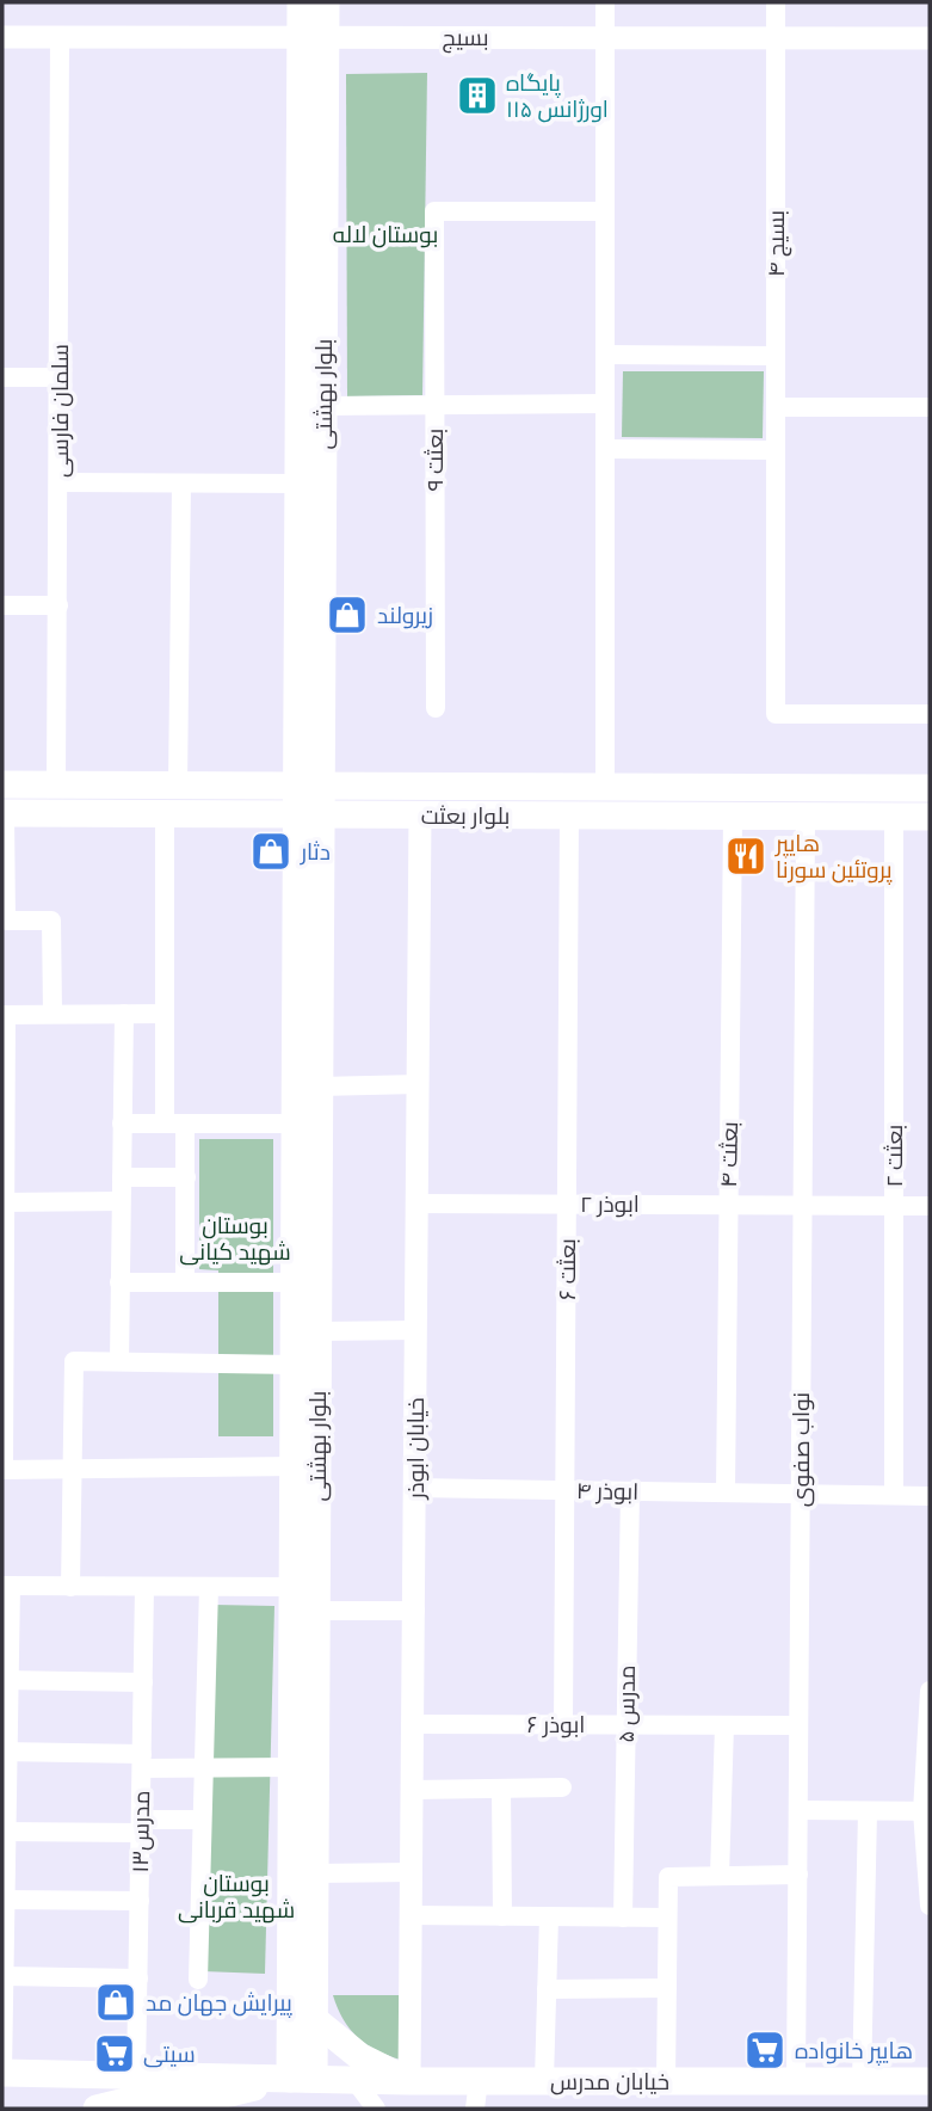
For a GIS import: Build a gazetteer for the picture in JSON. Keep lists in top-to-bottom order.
{
  "streets": {
    "main road": ["بلوار بهشتی", "بلوار بعثت", "خیابان مدرس"],
    "street": [
      "بسیج",
      "بسیج ۴",
      "سلمان فارسی",
      "بعثت ۹",
      "بعثت ۴",
      "بعثت ۲",
      "ابوذر ۲",
      "بعثت ۶",
      "خیابان ابوذر",
      "نواب صفوی",
      "ابوذر ۴",
      "مدرس ۵",
      "ابوذر ۶",
      "مدرس۱۳"
    ]
  },
  "crossings": [
    ["بسیج", "بسیج ۴"],
    ["بسیج", "بلوار بهشتی"],
    ["بسیج", "سلمان فارسی"],
    ["بلوار بهشتی", "بلوار بعثت"],
    ["بلوار بهشتی", "خیابان مدرس"],
    ["سلمان فارسی", "بلوار بعثت"],
    ["بلوار بعثت", "بعثت ۴"],
    ["بلوار بعثت", "بعثت ۲"],
    ["بلوار بعثت", "بعثت ۶"],
    ["بلوار بعثت", "خیابان ابوذر"],
    ["بلوار بعثت", "نواب صفوی"],
    ["بعثت ۴", "ابوذر ۲"],
    ["بعثت ۴", "ابوذر ۴"],
    ["بعثت ۲", "ابوذر ۲"],
    ["بعثت ۲", "ابوذر ۴"],
    ["ابوذر ۲", "بعثت ۶"],
    ["ابوذر ۲", "خیابان ابوذر"],
    ["ابوذر ۲", "نواب صفوی"],
    ["بعثت ۶", "ابوذر ۴"],
    ["بعثت ۶", "ابوذر ۶"],
    ["خیابان ابوذر", "ابوذر ۴"],
    ["خیابان ابوذر", "ابوذر ۶"],
    ["خیابان ابوذر", "خیابان مدرس"],
    ["نواب صفوی", "ابوذر ۴"],
    ["نواب صفوی", "ابوذر ۶"],
    ["نواب صفوی", "خیابان مدرس"],
    ["ابوذر ۴", "مدرس ۵"],
    ["مدرس ۵", "ابوذر ۶"],
    ["مدرس۱۳", "خیابان مدرس"]
  ],
  "parks": ["بوستان لاله", "بوستان شهید کیانی", "بوستان شهید قربانی"],
  "places": {
    "building": ["پایگاه اورژانس ۱۱۵"],
    "shop": ["زیرولند", "دثار", "پیرایش جهان مد"],
    "restaurant": ["هایپر پروتئین سورنا"],
    "supermarket": ["هایپر خانواده", "سیتی"]
  }
}
